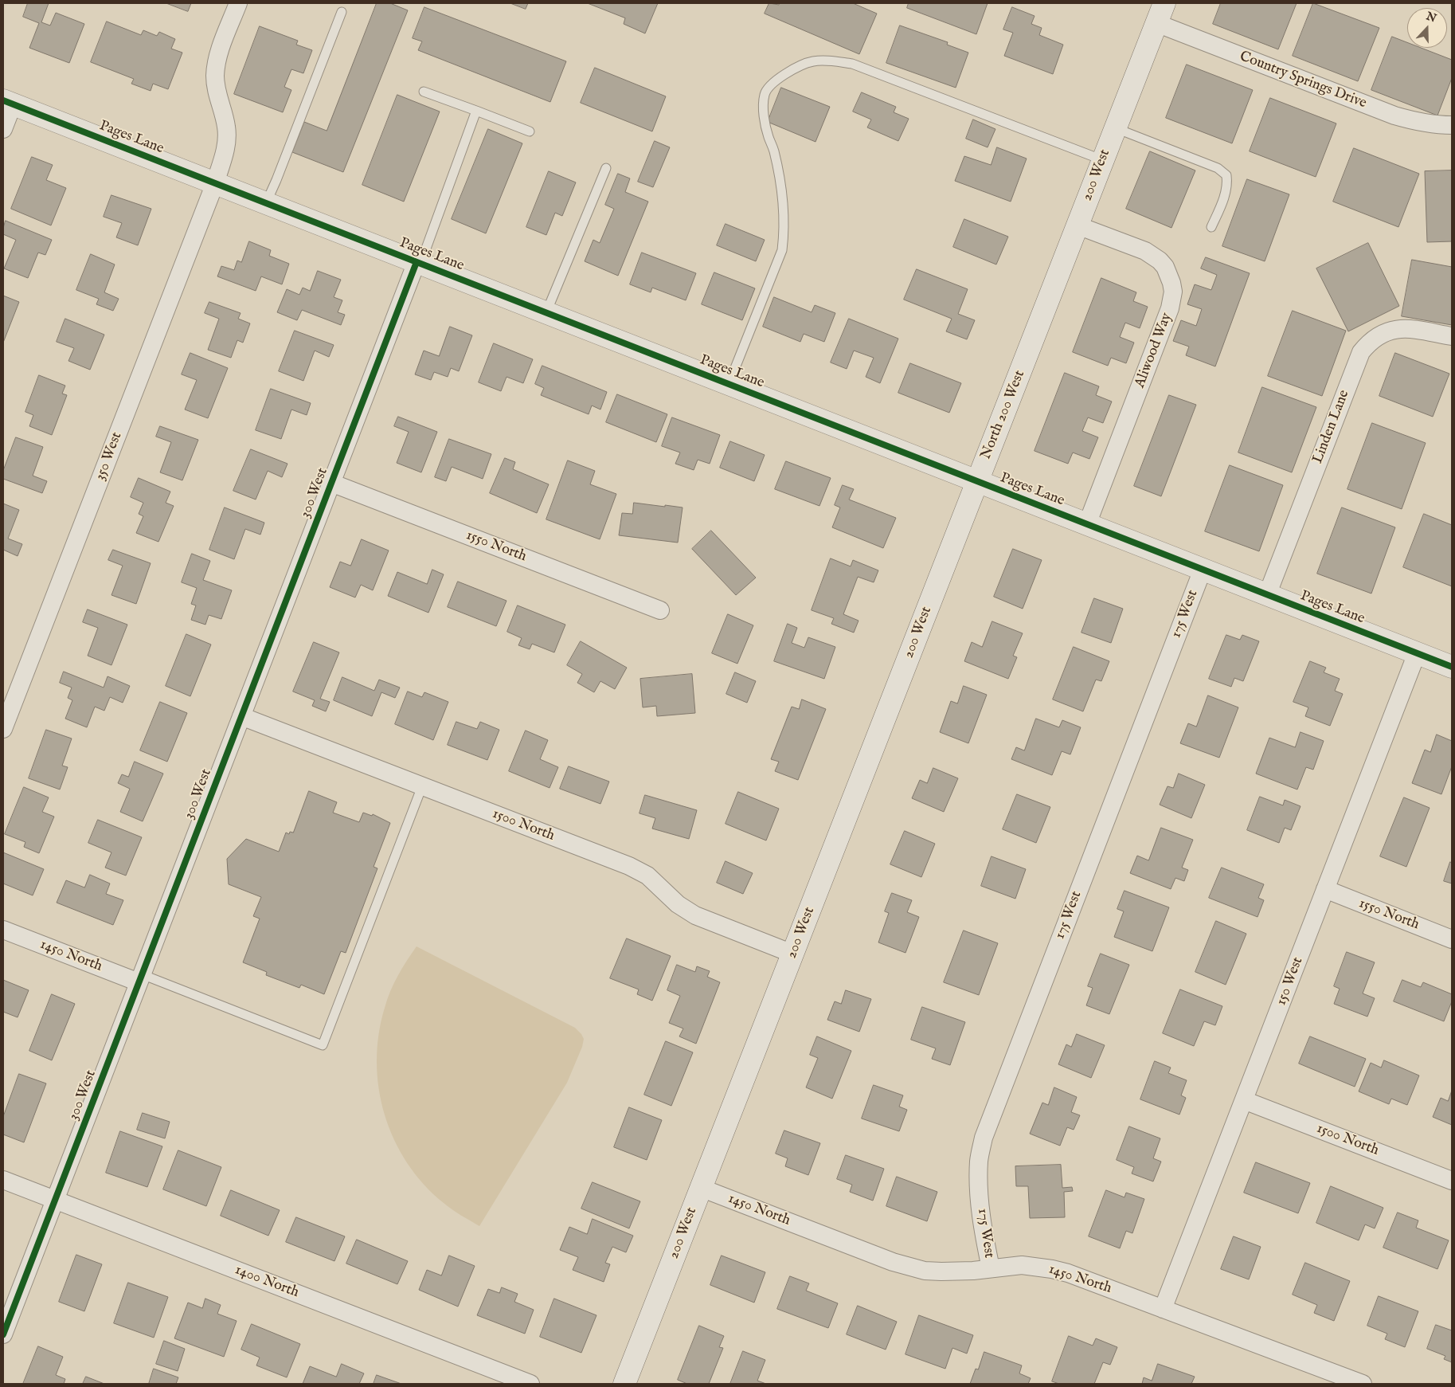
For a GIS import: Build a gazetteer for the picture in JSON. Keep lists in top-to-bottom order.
{
  "streets": {
    "street": [
      "Country Springs Drive",
      "Pages Lane",
      "200 West",
      "Aliwood Way",
      "North 200 West",
      "Linden Lane",
      "350 West",
      "300 West",
      "1550 North",
      "175 West",
      "1500 North",
      "1450 North",
      "150 West",
      "1400 North"
    ]
  },
  "crossings": [
    ["Country Springs Drive", "200 West"],
    ["Pages Lane", "200 West"],
    ["Pages Lane", "Aliwood Way"],
    ["Pages Lane", "North 200 West"],
    ["Pages Lane", "Linden Lane"],
    ["Pages Lane", "350 West"],
    ["Pages Lane", "300 West"],
    ["Pages Lane", "175 West"],
    ["Pages Lane", "150 West"],
    ["200 West", "Aliwood Way"],
    ["200 West", "North 200 West"],
    ["200 West", "1500 North"],
    ["200 West", "1450 North"],
    ["300 West", "1550 North"],
    ["300 West", "1500 North"],
    ["300 West", "1450 North"],
    ["300 West", "1400 North"],
    ["1550 North", "150 West"],
    ["175 West", "1450 North"],
    ["1500 North", "150 West"],
    ["1450 North", "150 West"]
  ],
  "north": "top"
}
